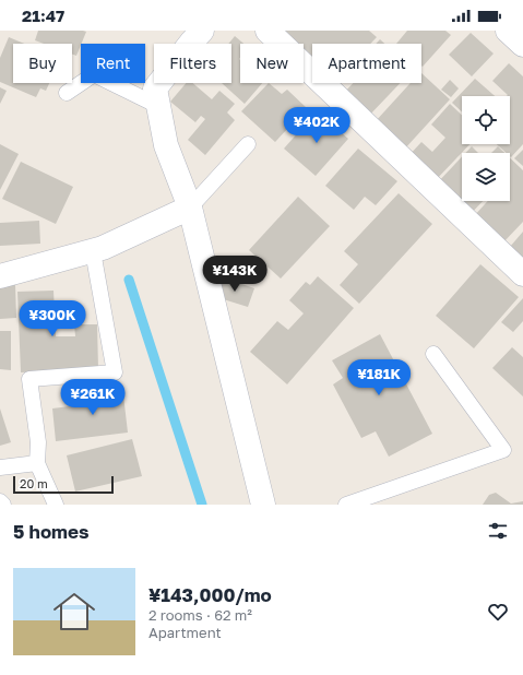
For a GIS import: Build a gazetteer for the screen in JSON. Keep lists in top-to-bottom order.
{
  "scale_bar": "20 m",
  "page": {
    "status": "21:47",
    "chip": [
      "Buy",
      "Rent",
      "Filters",
      "New",
      "Apartment"
    ],
    "price": [
      "¥402K",
      "¥143K",
      "¥300K",
      "¥181K",
      "¥261K"
    ],
    "scale": "20 m",
    "heading": "5 homes",
    "list": [
      {
        "name": "¥143,000/mo",
        "note": "2 rooms · 62 m² · Apartment"
      }
    ]
  }
}
